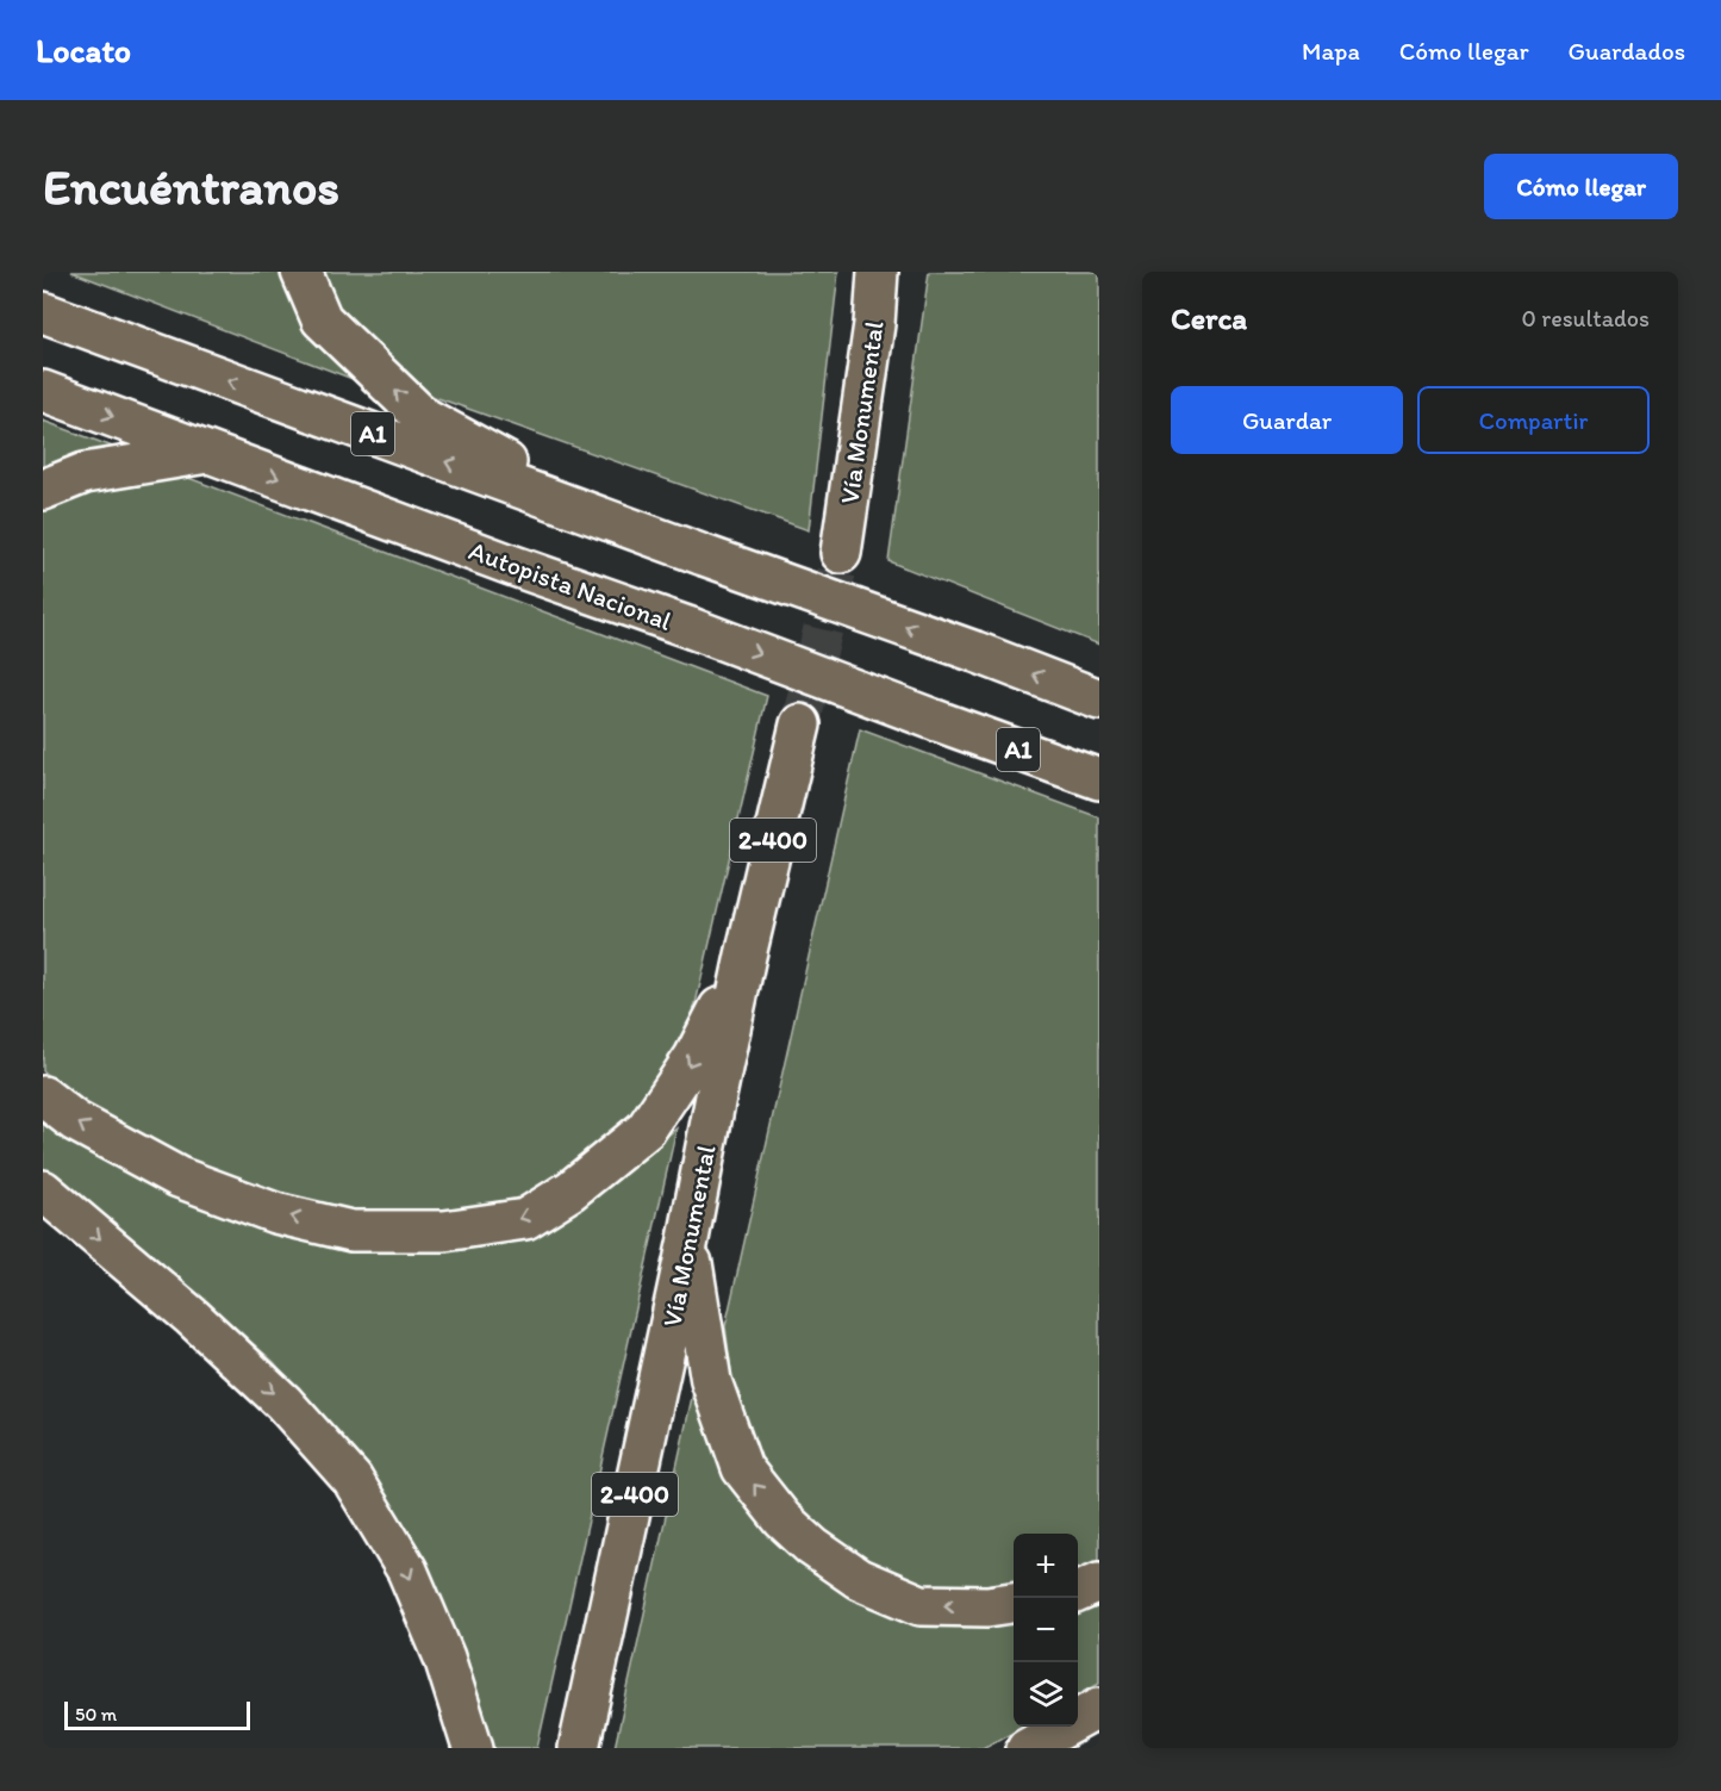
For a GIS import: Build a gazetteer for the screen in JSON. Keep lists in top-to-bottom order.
{
  "streets": {
    "highway": [
      "Vía Monumental",
      "A1",
      "Autopista Nacional",
      "2-400"
    ]
  },
  "scale_bar": "50 m",
  "page": {
    "header": "Locato",
    "nav": ["Mapa", "Cómo llegar", "Guardados"],
    "buttons": [
      "Cómo llegar",
      ["Guardar", "Compartir"]
    ],
    "title": "Encuéntranos",
    "heading": ["Cerca", "0 resultados"],
    "map_buttons": ["+", "−"],
    "scale": "50 m"
  }
}
